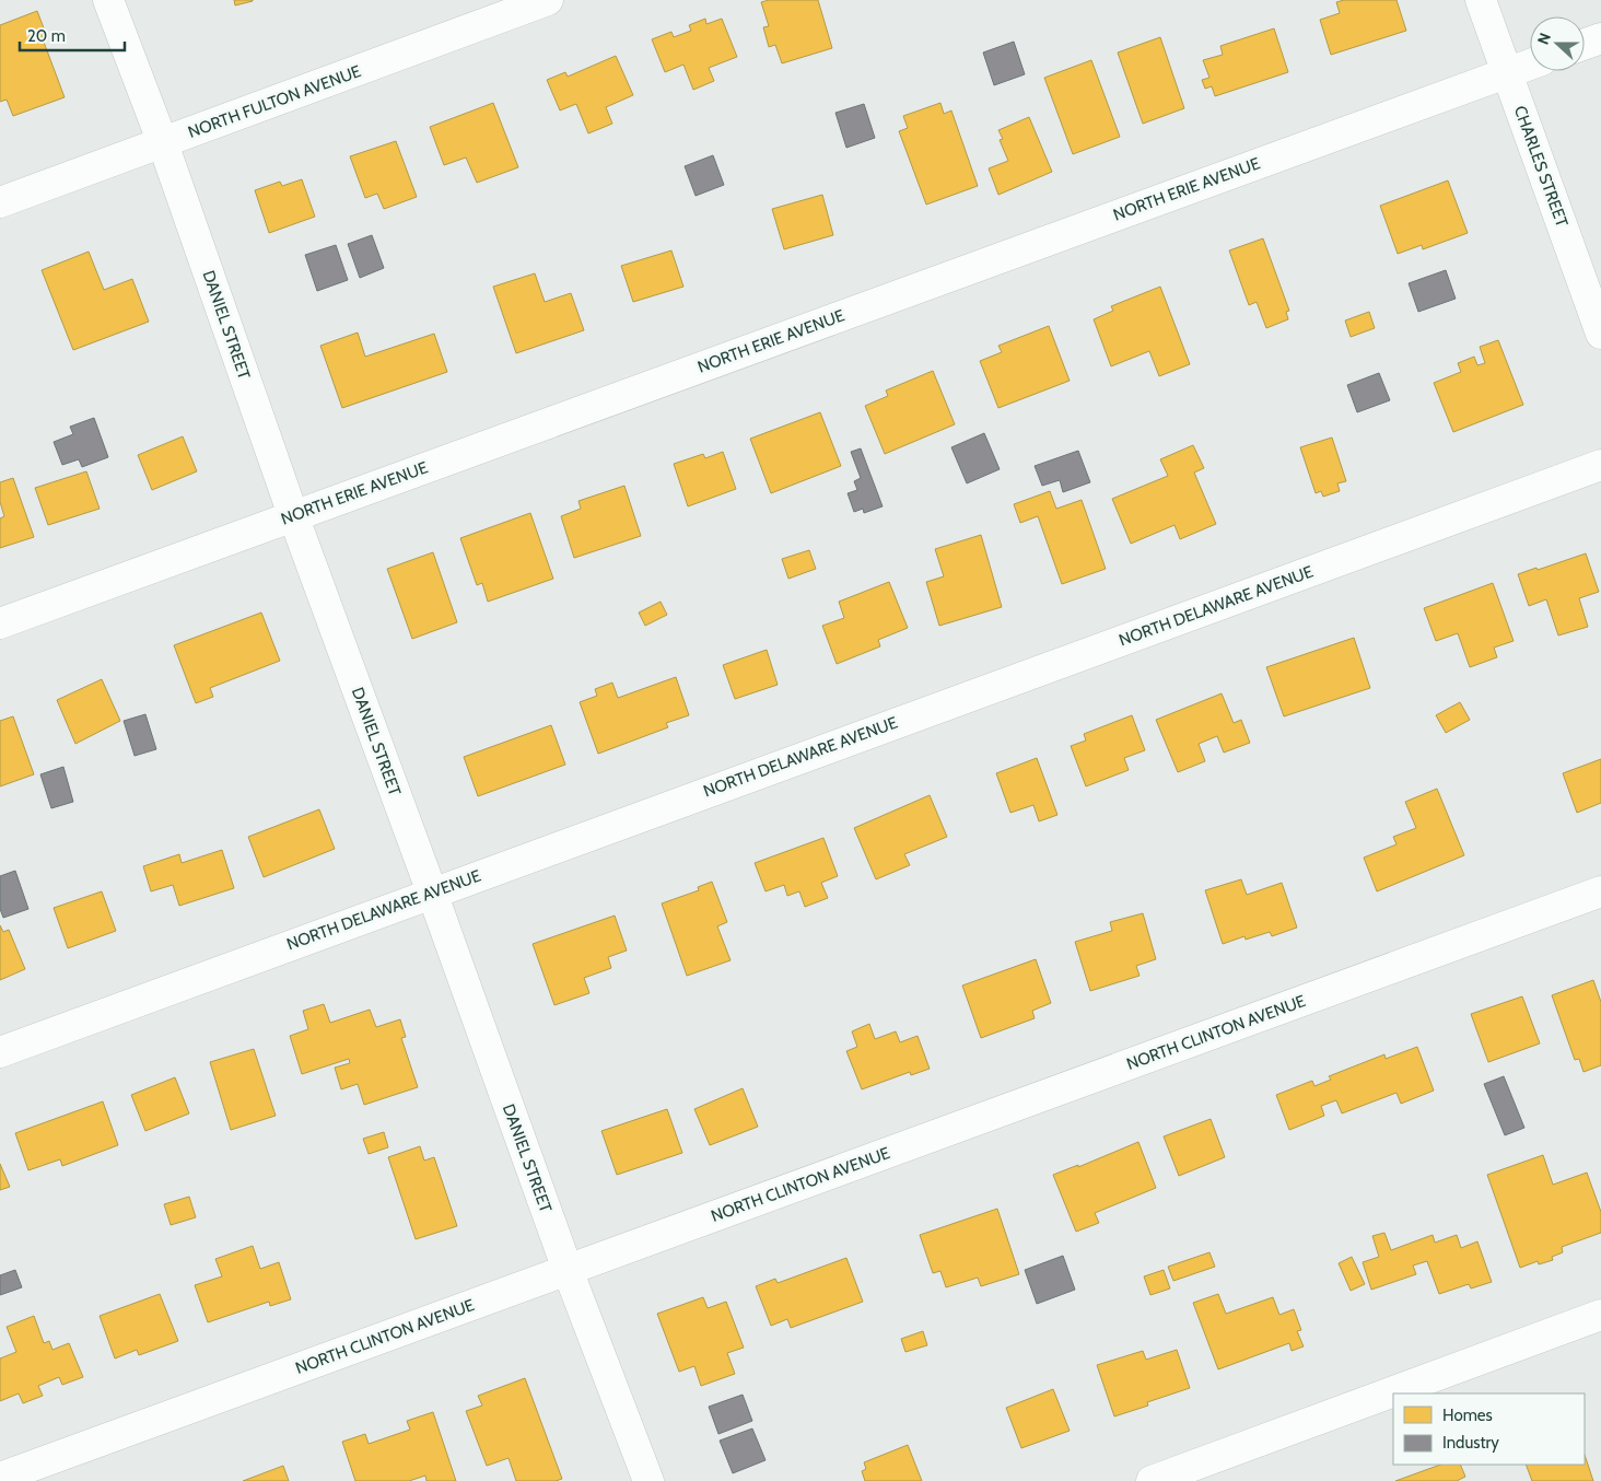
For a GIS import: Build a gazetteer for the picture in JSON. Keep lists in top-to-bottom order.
{
  "streets": {
    "street": [
      "NORTH FULTON AVENUE",
      "CHARLES STREET",
      "NORTH ERIE AVENUE",
      "DANIEL STREET",
      "NORTH DELAWARE AVENUE",
      "NORTH CLINTON AVENUE"
    ]
  },
  "crossings": [
    ["NORTH FULTON AVENUE", "DANIEL STREET"],
    ["CHARLES STREET", "NORTH ERIE AVENUE"],
    ["NORTH ERIE AVENUE", "DANIEL STREET"],
    ["DANIEL STREET", "NORTH DELAWARE AVENUE"],
    ["DANIEL STREET", "NORTH CLINTON AVENUE"]
  ],
  "legend": ["Homes", "Industry"],
  "scale_bar": "20 m",
  "north": "left"
}
